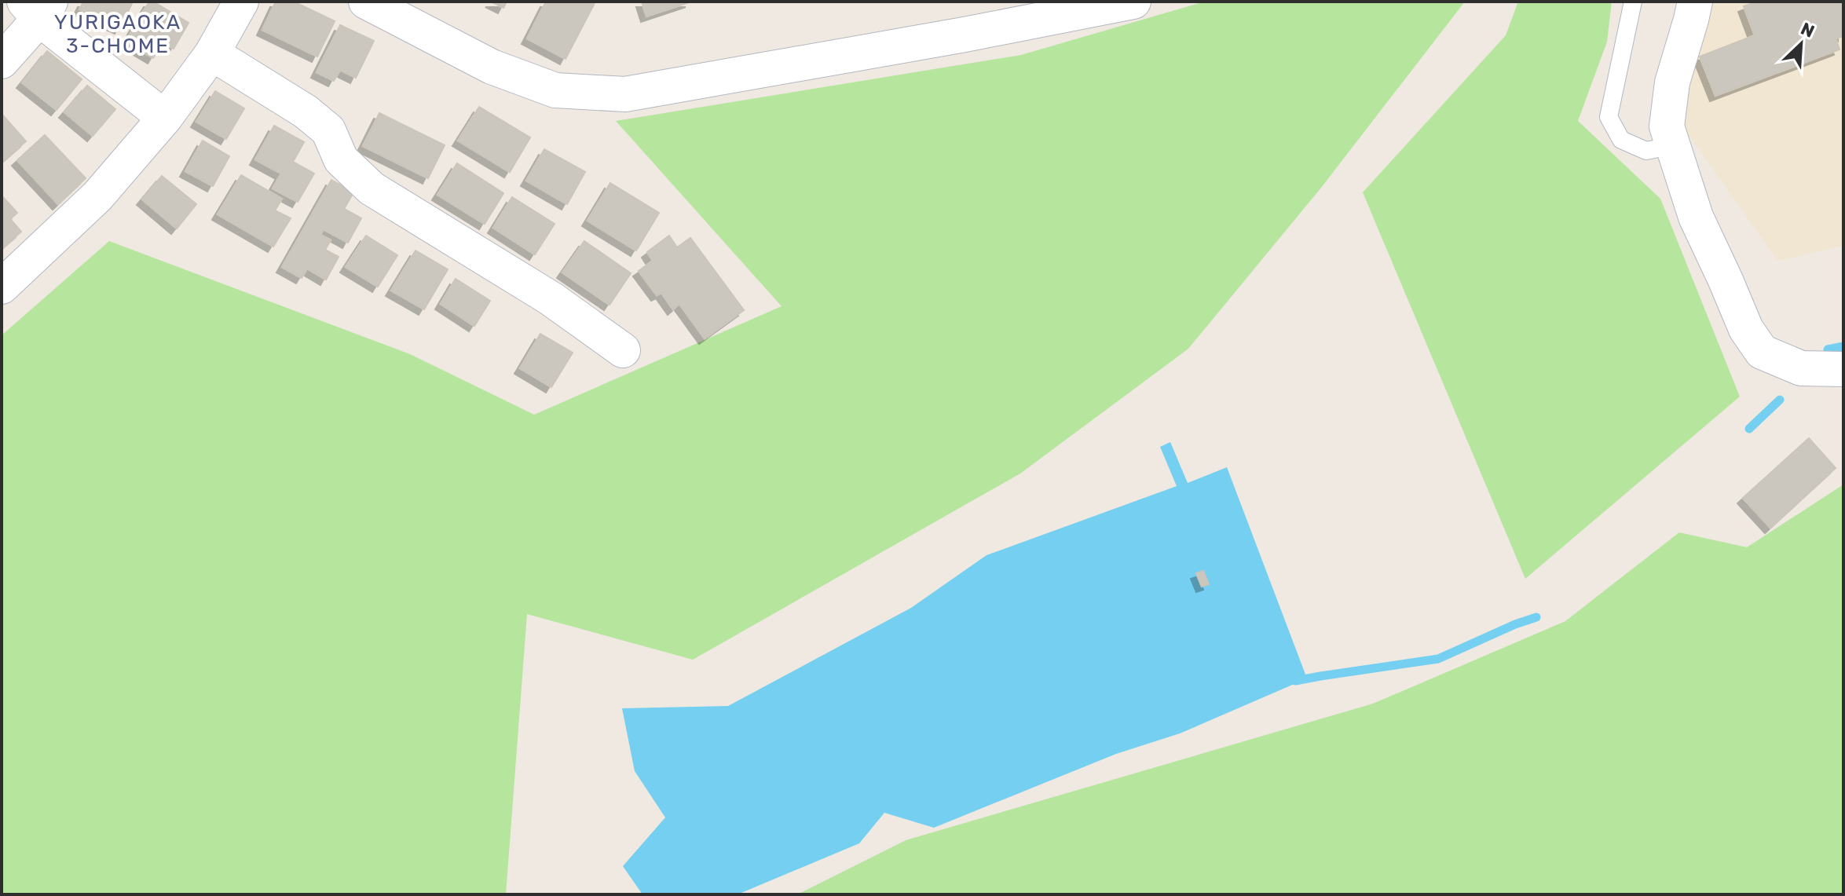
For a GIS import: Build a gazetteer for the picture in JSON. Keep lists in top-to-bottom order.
{
  "districts": ["YURIGAOKA 3-CHOME"],
  "north": "top right"
}
